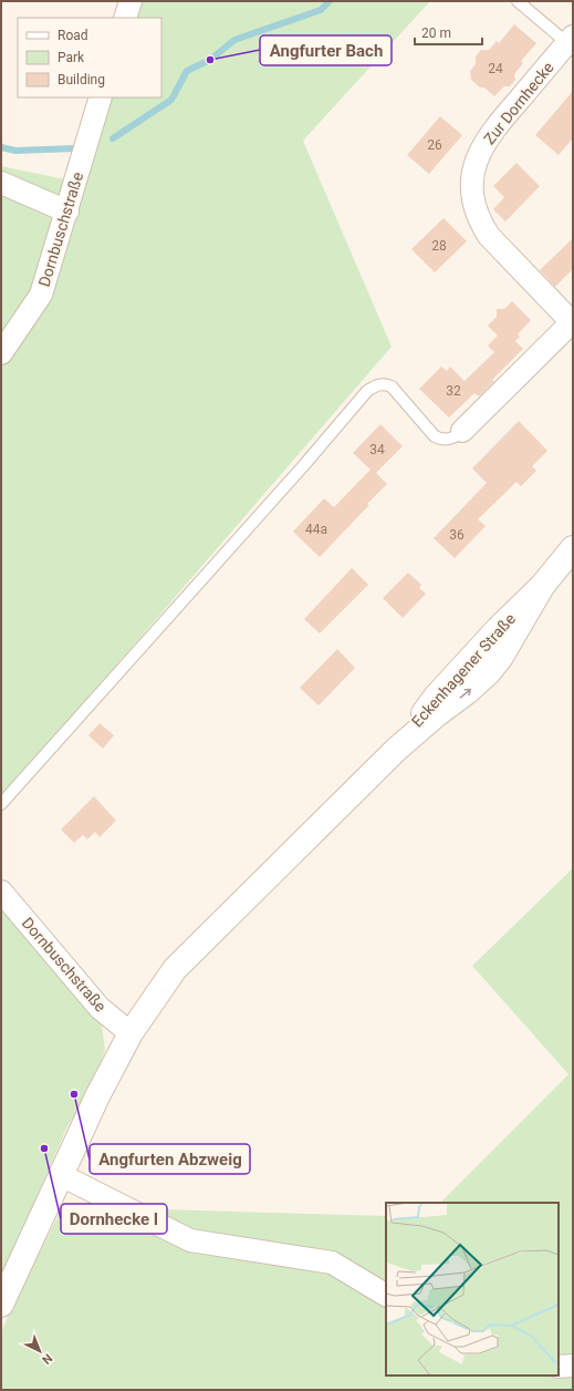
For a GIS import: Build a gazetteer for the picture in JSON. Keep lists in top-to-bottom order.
{
  "streets": {
    "main road": ["Eckenhagener Straße"],
    "street": ["Zur Dornhecke", "Dornbuschstraße"]
  },
  "crossings": [
    ["Dornbuschstraße", "Eckenhagener Straße"]
  ],
  "places": ["Angfurter Bach", "Angfurten Abzweig", "Dornhecke I"],
  "house_numbers": [
    "24",
    "26",
    "28",
    "32",
    "34",
    "44a",
    "36"
  ],
  "legend": ["Road", "Park", "Building"],
  "scale_bar": "20 m",
  "north": "bottom right"
}
